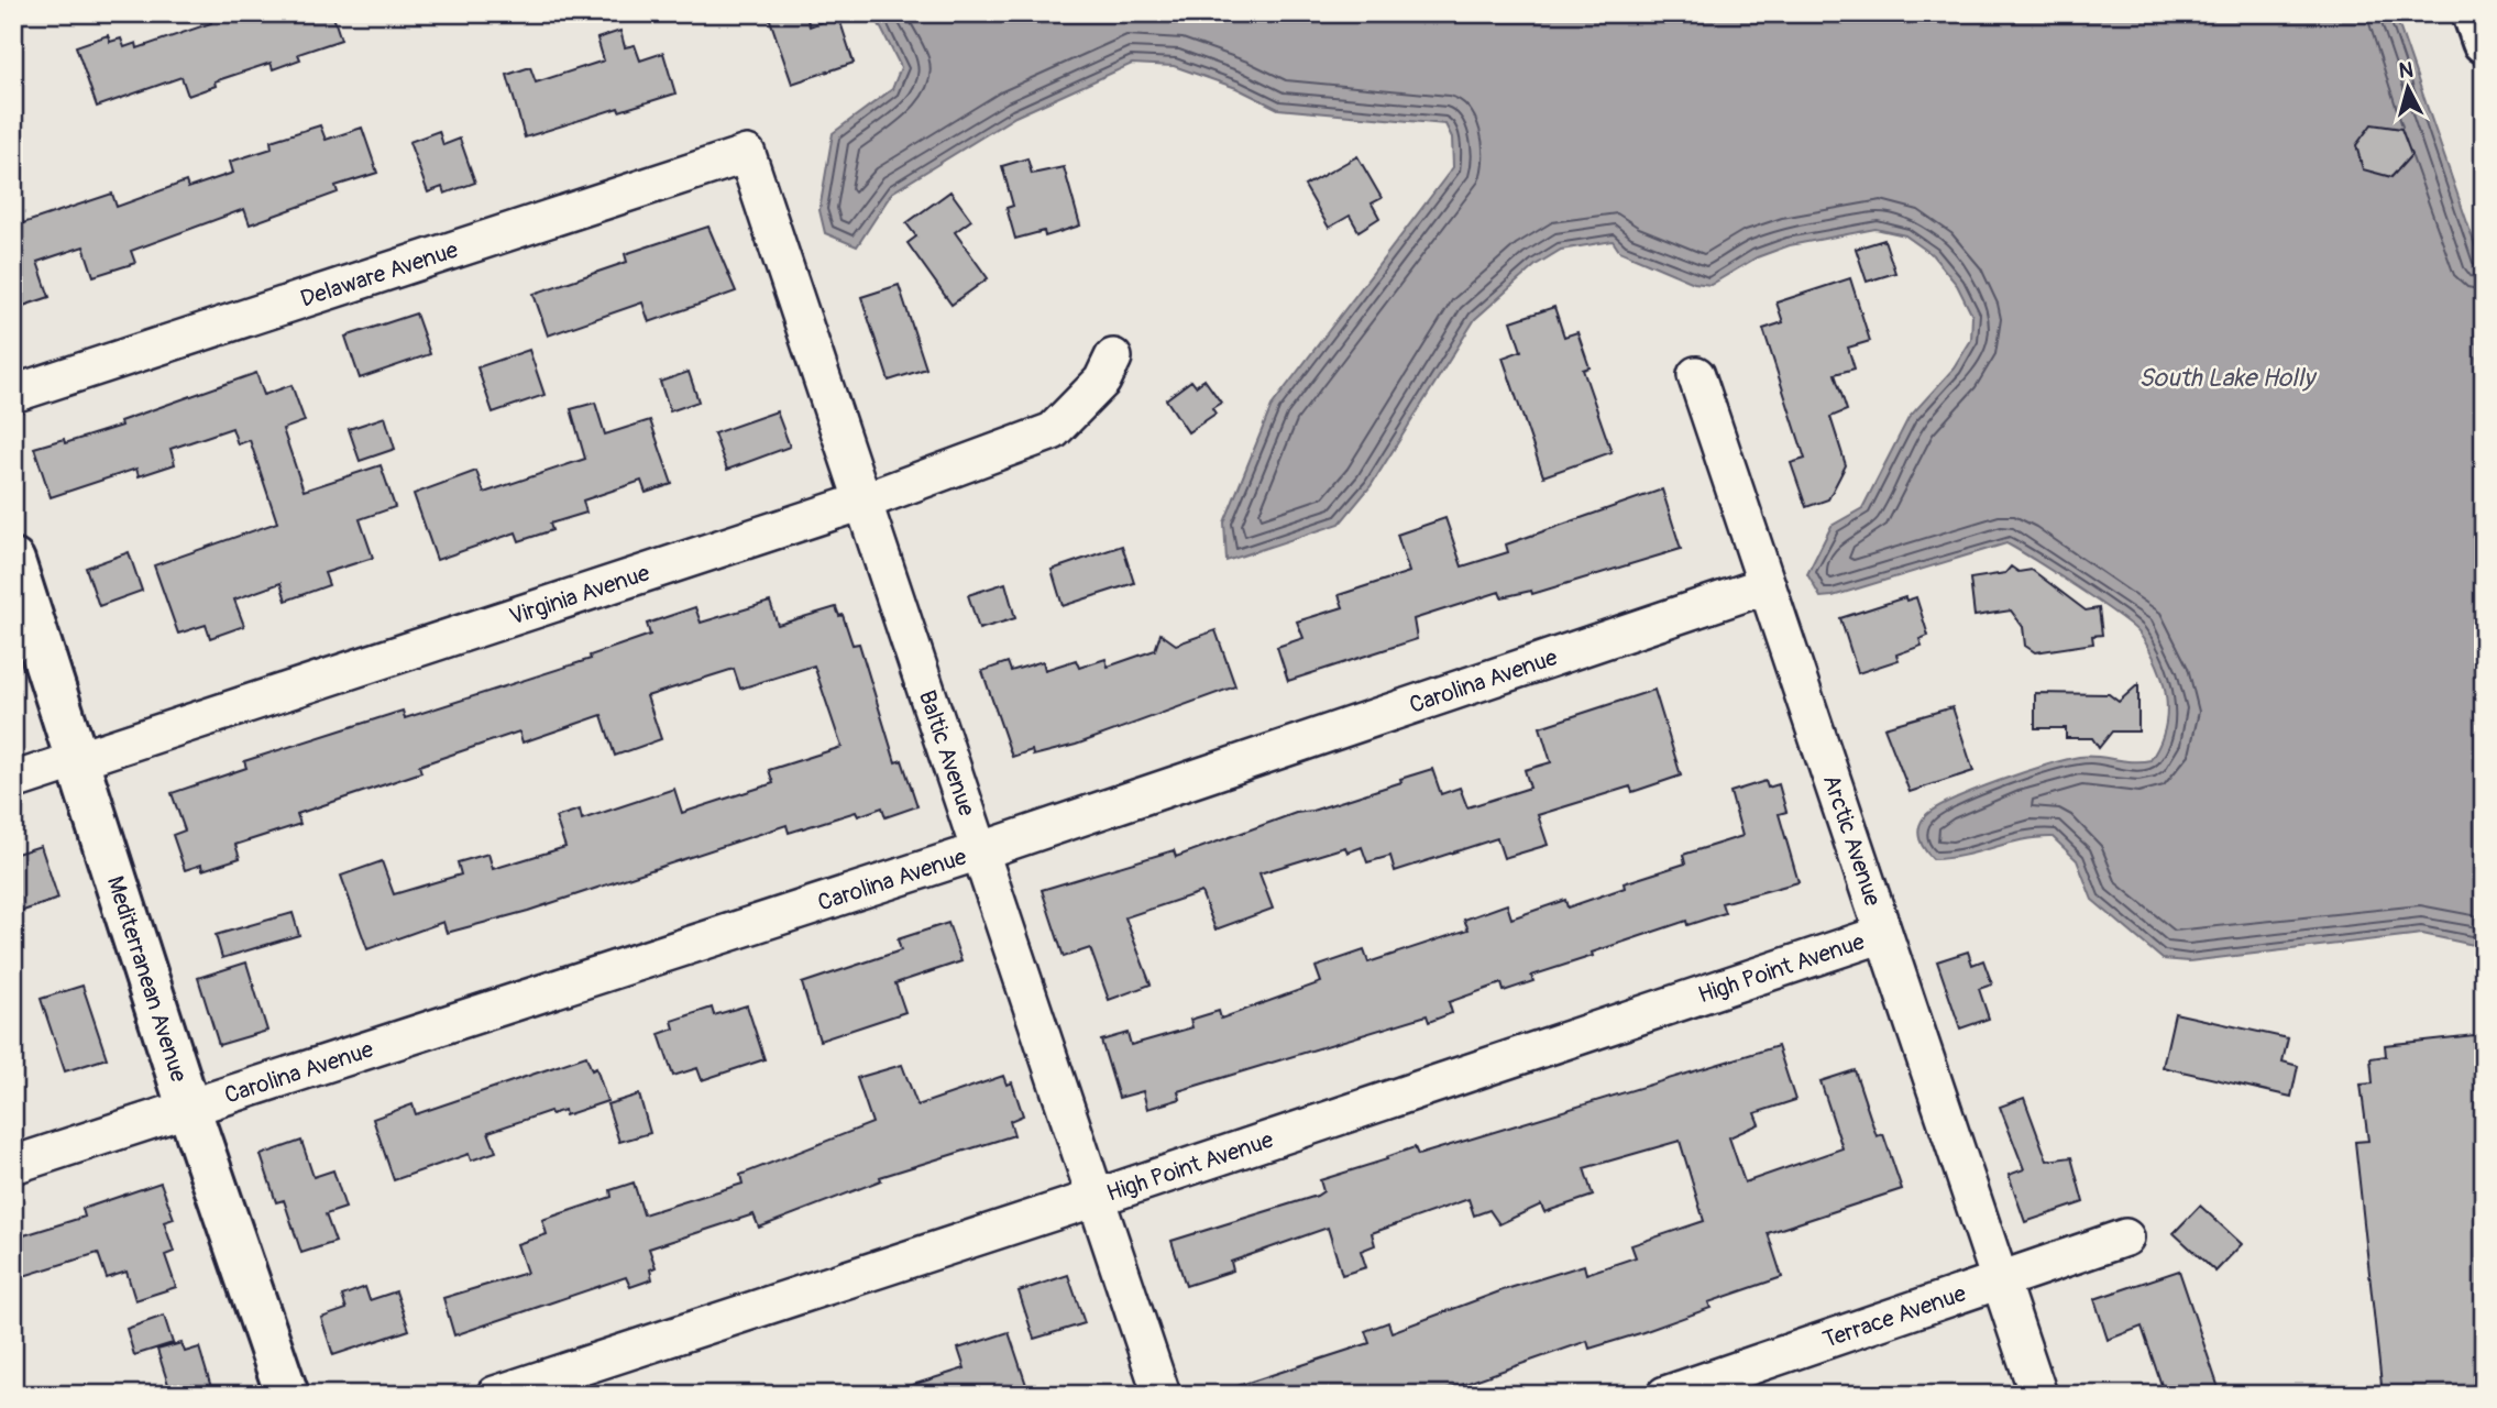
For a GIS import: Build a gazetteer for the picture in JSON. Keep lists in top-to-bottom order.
{
  "streets": {
    "main road": ["Mediterranean Avenue"],
    "street": [
      "Delaware Avenue",
      "Virginia Avenue",
      "Carolina Avenue",
      "Baltic Avenue",
      "Arctic Avenue",
      "High Point Avenue",
      "Terrace Avenue"
    ]
  },
  "crossings": [
    ["Delaware Avenue", "Baltic Avenue"],
    ["Virginia Avenue", "Baltic Avenue"],
    ["Virginia Avenue", "Mediterranean Avenue"],
    ["Carolina Avenue", "Baltic Avenue"],
    ["Carolina Avenue", "Arctic Avenue"],
    ["Carolina Avenue", "Mediterranean Avenue"],
    ["Baltic Avenue", "High Point Avenue"],
    ["Arctic Avenue", "High Point Avenue"],
    ["Arctic Avenue", "Terrace Avenue"]
  ],
  "water": ["South Lake Holly"],
  "north": "top"
}
